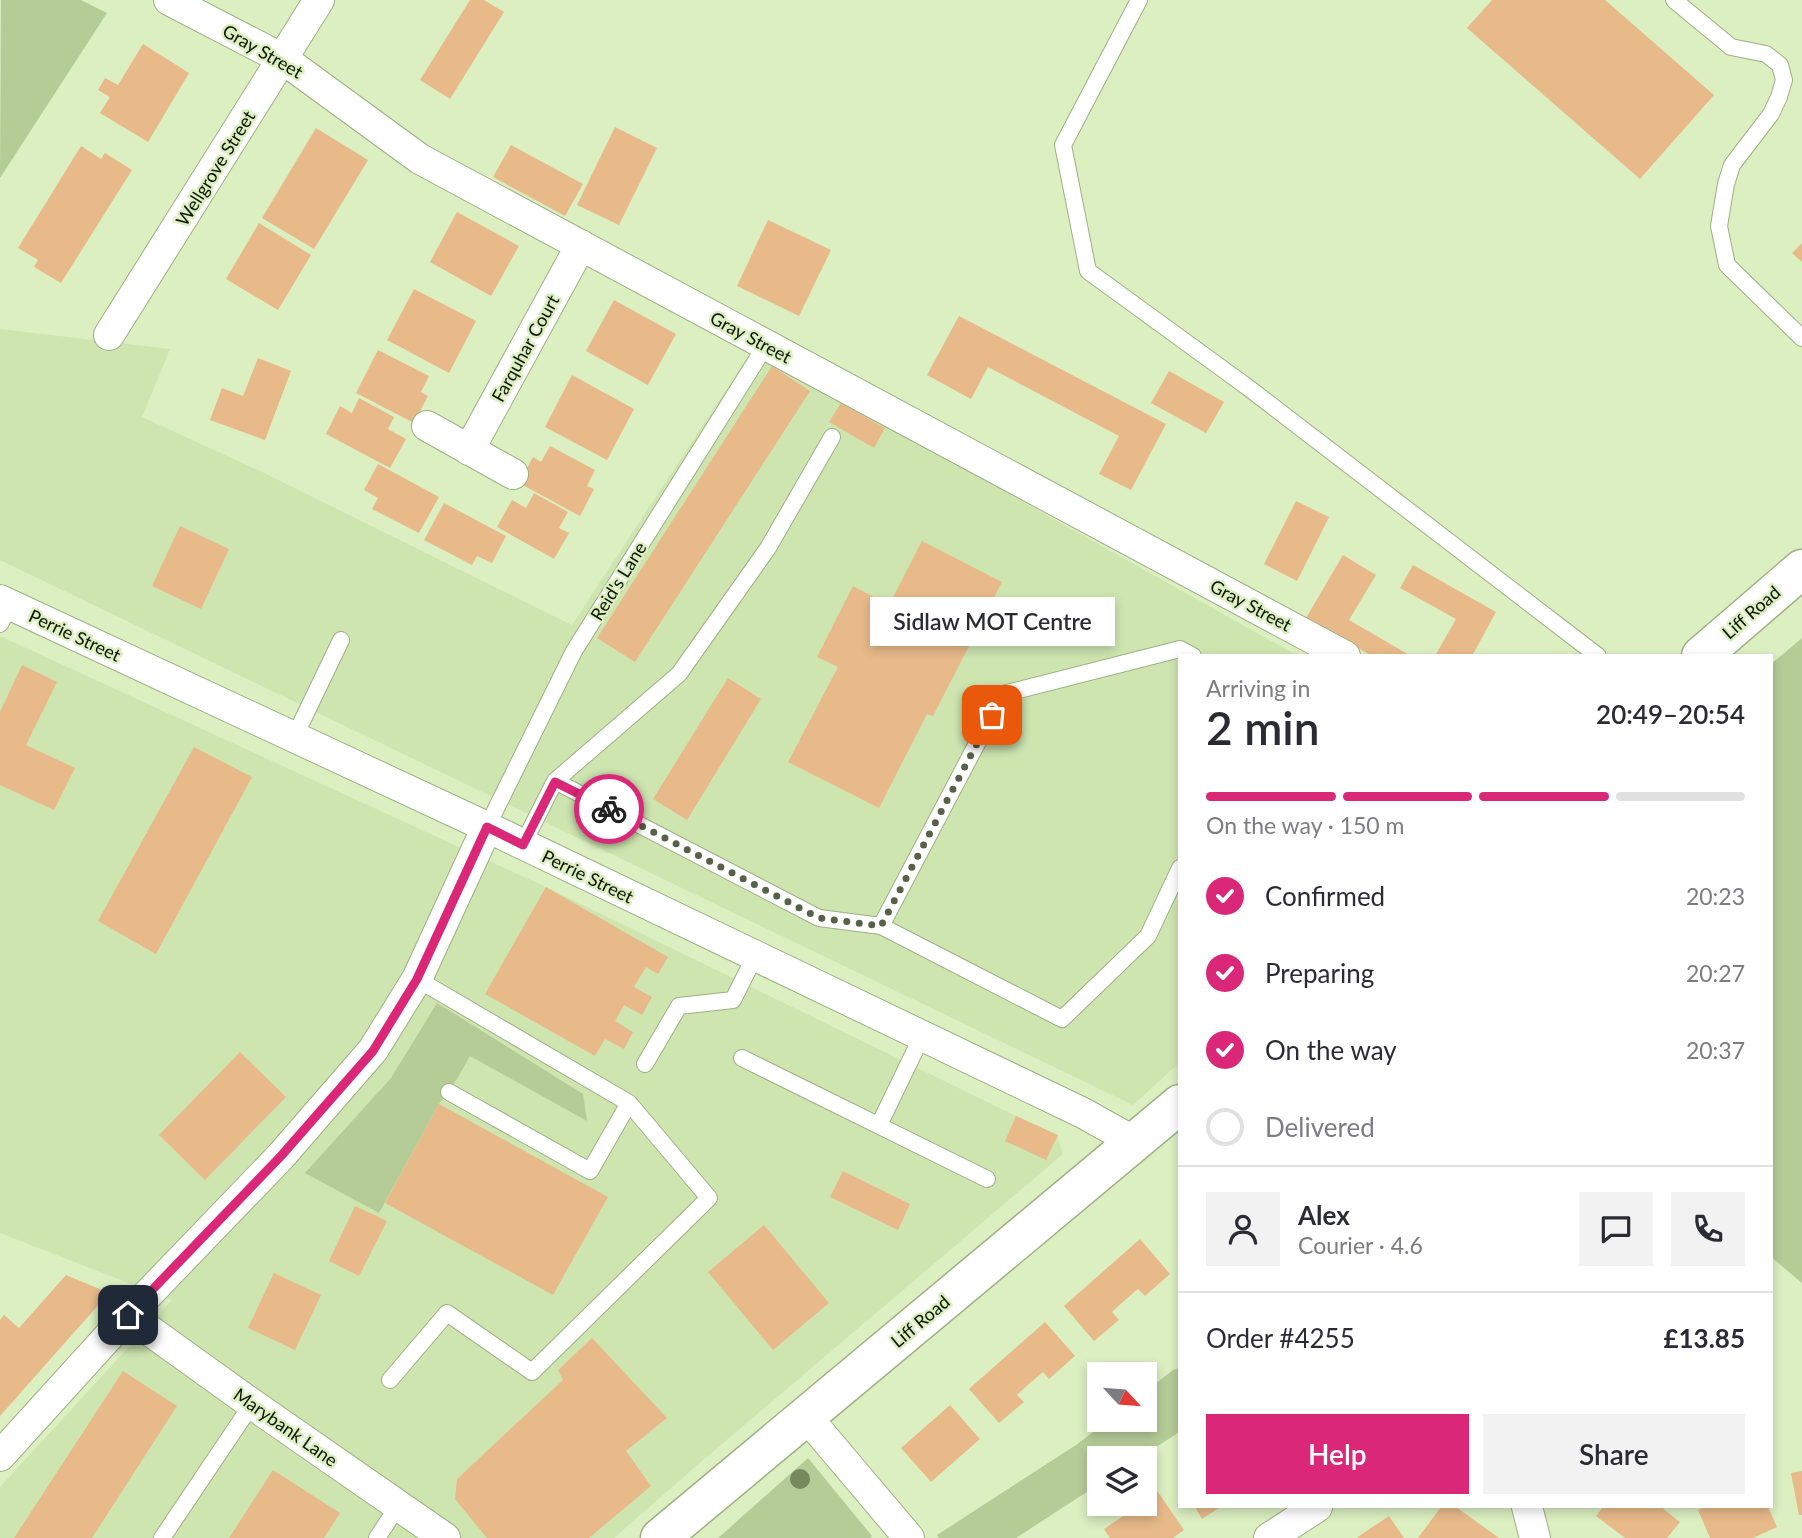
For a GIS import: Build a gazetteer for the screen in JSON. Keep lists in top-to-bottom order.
{
  "streets": {
    "street": [
      "Gray Street",
      "Wellgrove Street",
      "Farquhar Court",
      "Liff Road",
      "Perrie Street",
      "Marybank Lane"
    ],
    "lane": ["Reid's Lane"]
  },
  "crossings": [
    ["Gray Street", "Wellgrove Street"],
    ["Gray Street", "Farquhar Court"],
    ["Gray Street", "Reid's Lane"],
    ["Reid's Lane", "Perrie Street"],
    ["Liff Road", "Perrie Street"]
  ],
  "places": ["Sidlaw MOT Centre"],
  "north": "bottom right",
  "page": {
    "bubble": "Sidlaw MOT Centre",
    "heading": ["2 min", "Arriving in", "20:49–20:54"],
    "panel": [
      "Alex",
      "Courier · 4.6",
      "Order #4255",
      "£13.85"
    ],
    "bar": "On the way · 150 m",
    "list": [
      ["Confirmed", "20:23"],
      ["Preparing", "20:27"],
      ["On the way", "20:37"],
      "Delivered"
    ],
    "buttons": ["Help", "Share"]
  }
}
